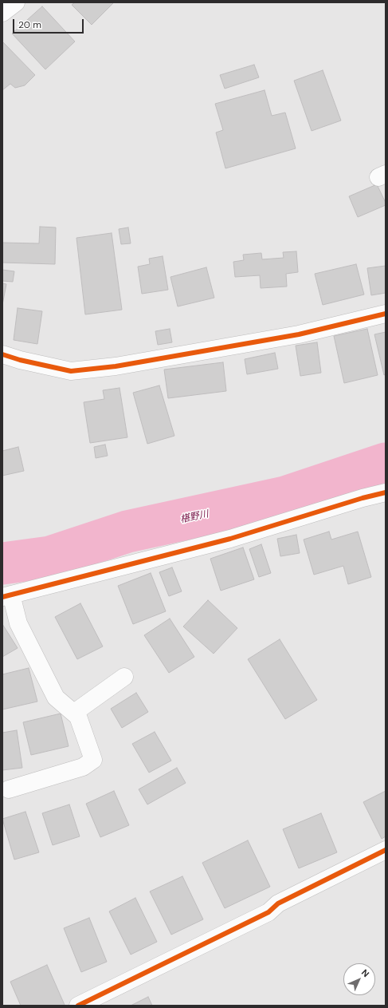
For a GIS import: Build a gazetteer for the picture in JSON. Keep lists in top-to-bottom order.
{
  "water": ["椹野川"],
  "scale_bar": "20 m",
  "north": "top right"
}
